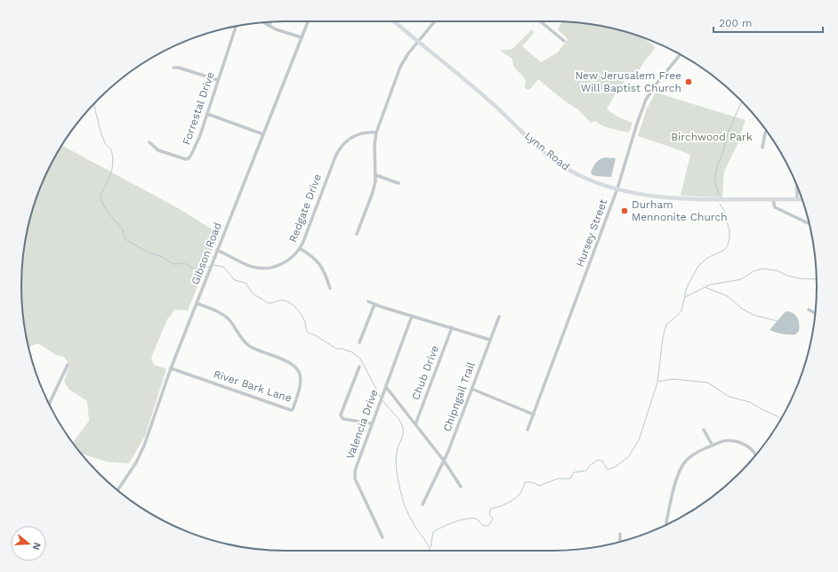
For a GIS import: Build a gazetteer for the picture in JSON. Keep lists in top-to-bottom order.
{
  "streets": {
    "street": [
      "Forrestal Drive",
      "Lynn Road",
      "Redgate Drive",
      "Hursey Street",
      "Gibson Road",
      "Chub Drive",
      "River Bark Lane",
      "Chipngail Trail",
      "Valencia Drive"
    ]
  },
  "crossings": [
    ["Lynn Road", "Hursey Street"],
    ["Redgate Drive", "Gibson Road"],
    ["Gibson Road", "River Bark Lane"]
  ],
  "parks": ["Birchwood Park"],
  "places": ["New Jerusalem Free Will Baptist Church", "Durham Mennonite Church"],
  "scale_bar": "200 m",
  "north": "right"
}
